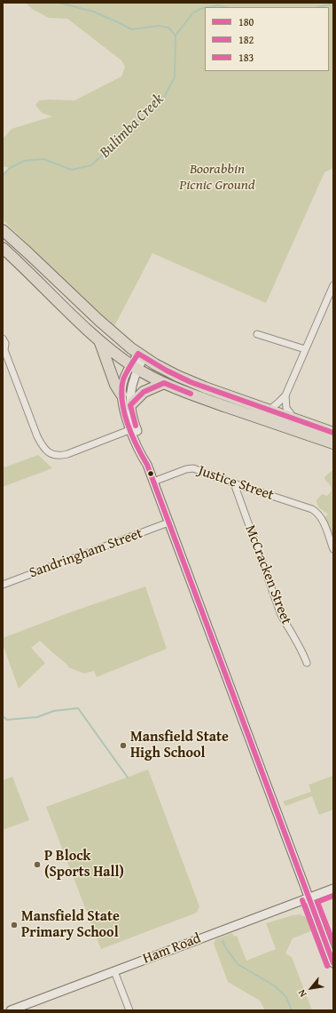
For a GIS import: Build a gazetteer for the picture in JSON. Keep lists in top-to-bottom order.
{
  "streets": {
    "main road": ["Ham Road"],
    "street": ["Justice Street", "Sandringham Street", "McCracken Street"]
  },
  "crossings": [
    ["Justice Street", "McCracken Street"]
  ],
  "water": ["Bulimba Creek"],
  "parks": ["Boorabbin Picnic Ground"],
  "places": ["Mansfield State High School", "P Block (Sports Hall)", "Mansfield State Primary School"],
  "lines": ["transit line 180", "transit line 183", "transit line 182"],
  "legend": ["180", "182", "183"],
  "north": "bottom left"
}
